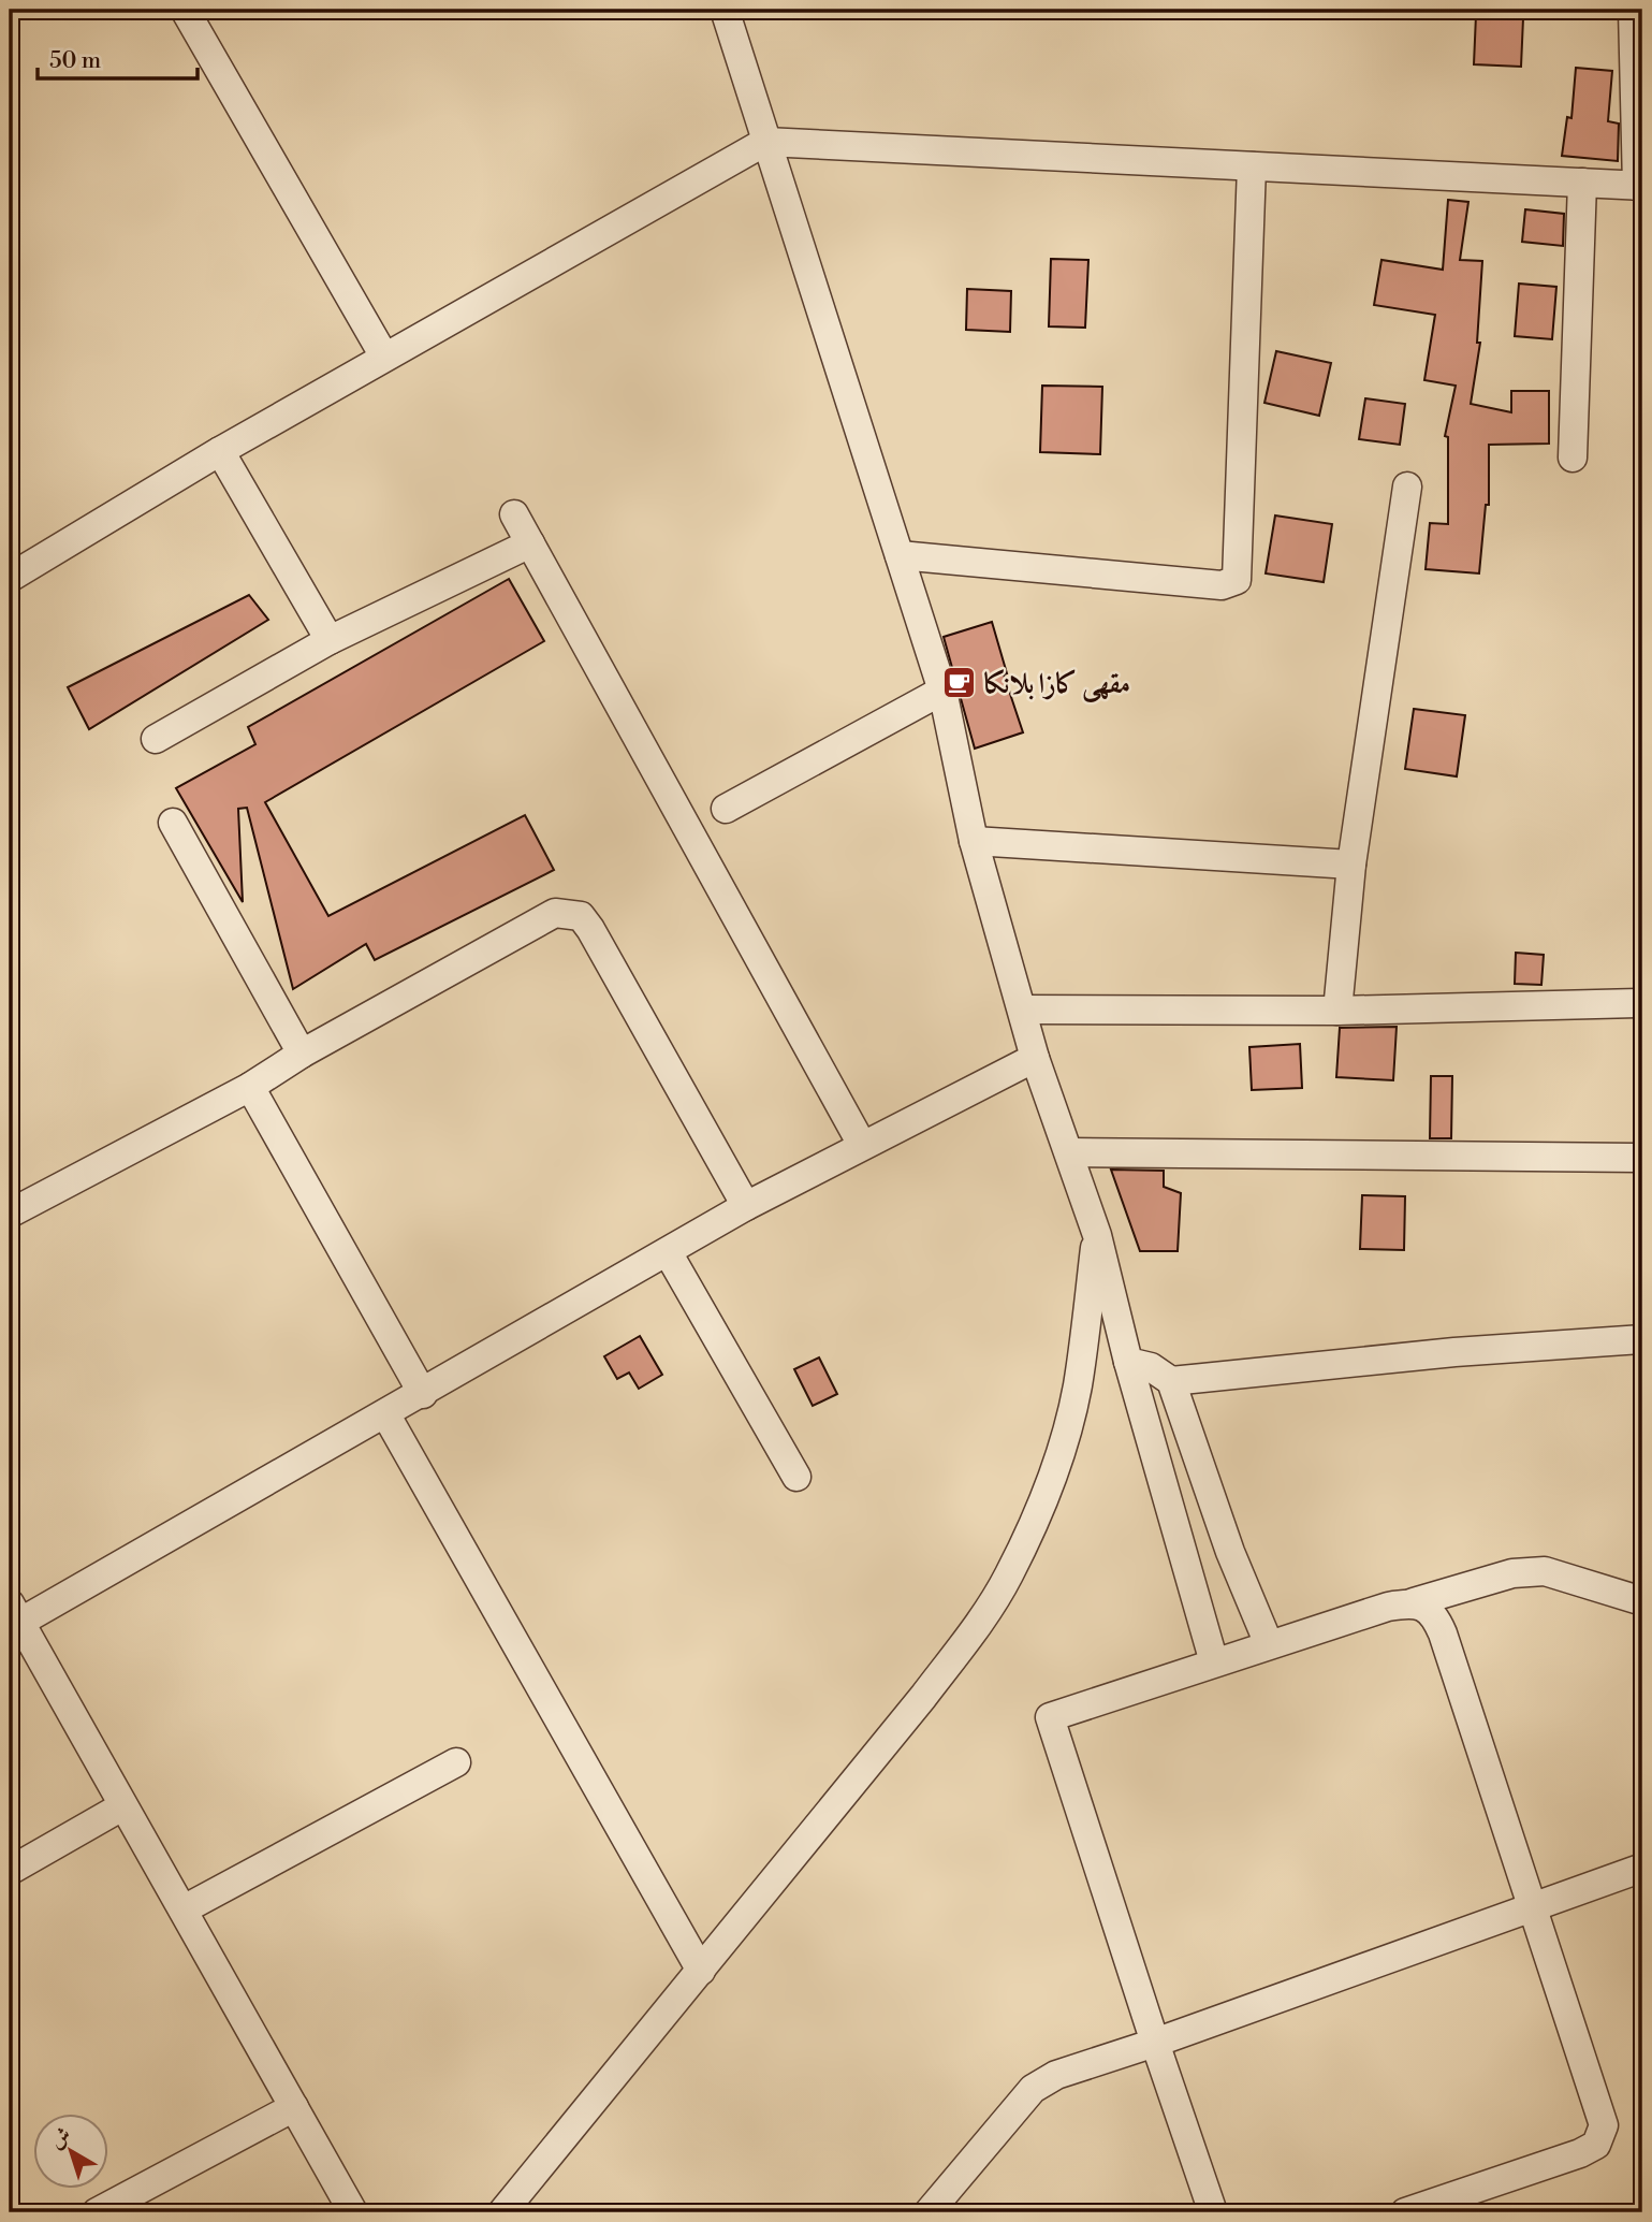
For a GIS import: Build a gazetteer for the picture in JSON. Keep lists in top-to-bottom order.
{
  "places": {
    "cafe": ["مقهى كازا بلانكا"]
  },
  "scale_bar": "50 m",
  "north": "top left"
}
